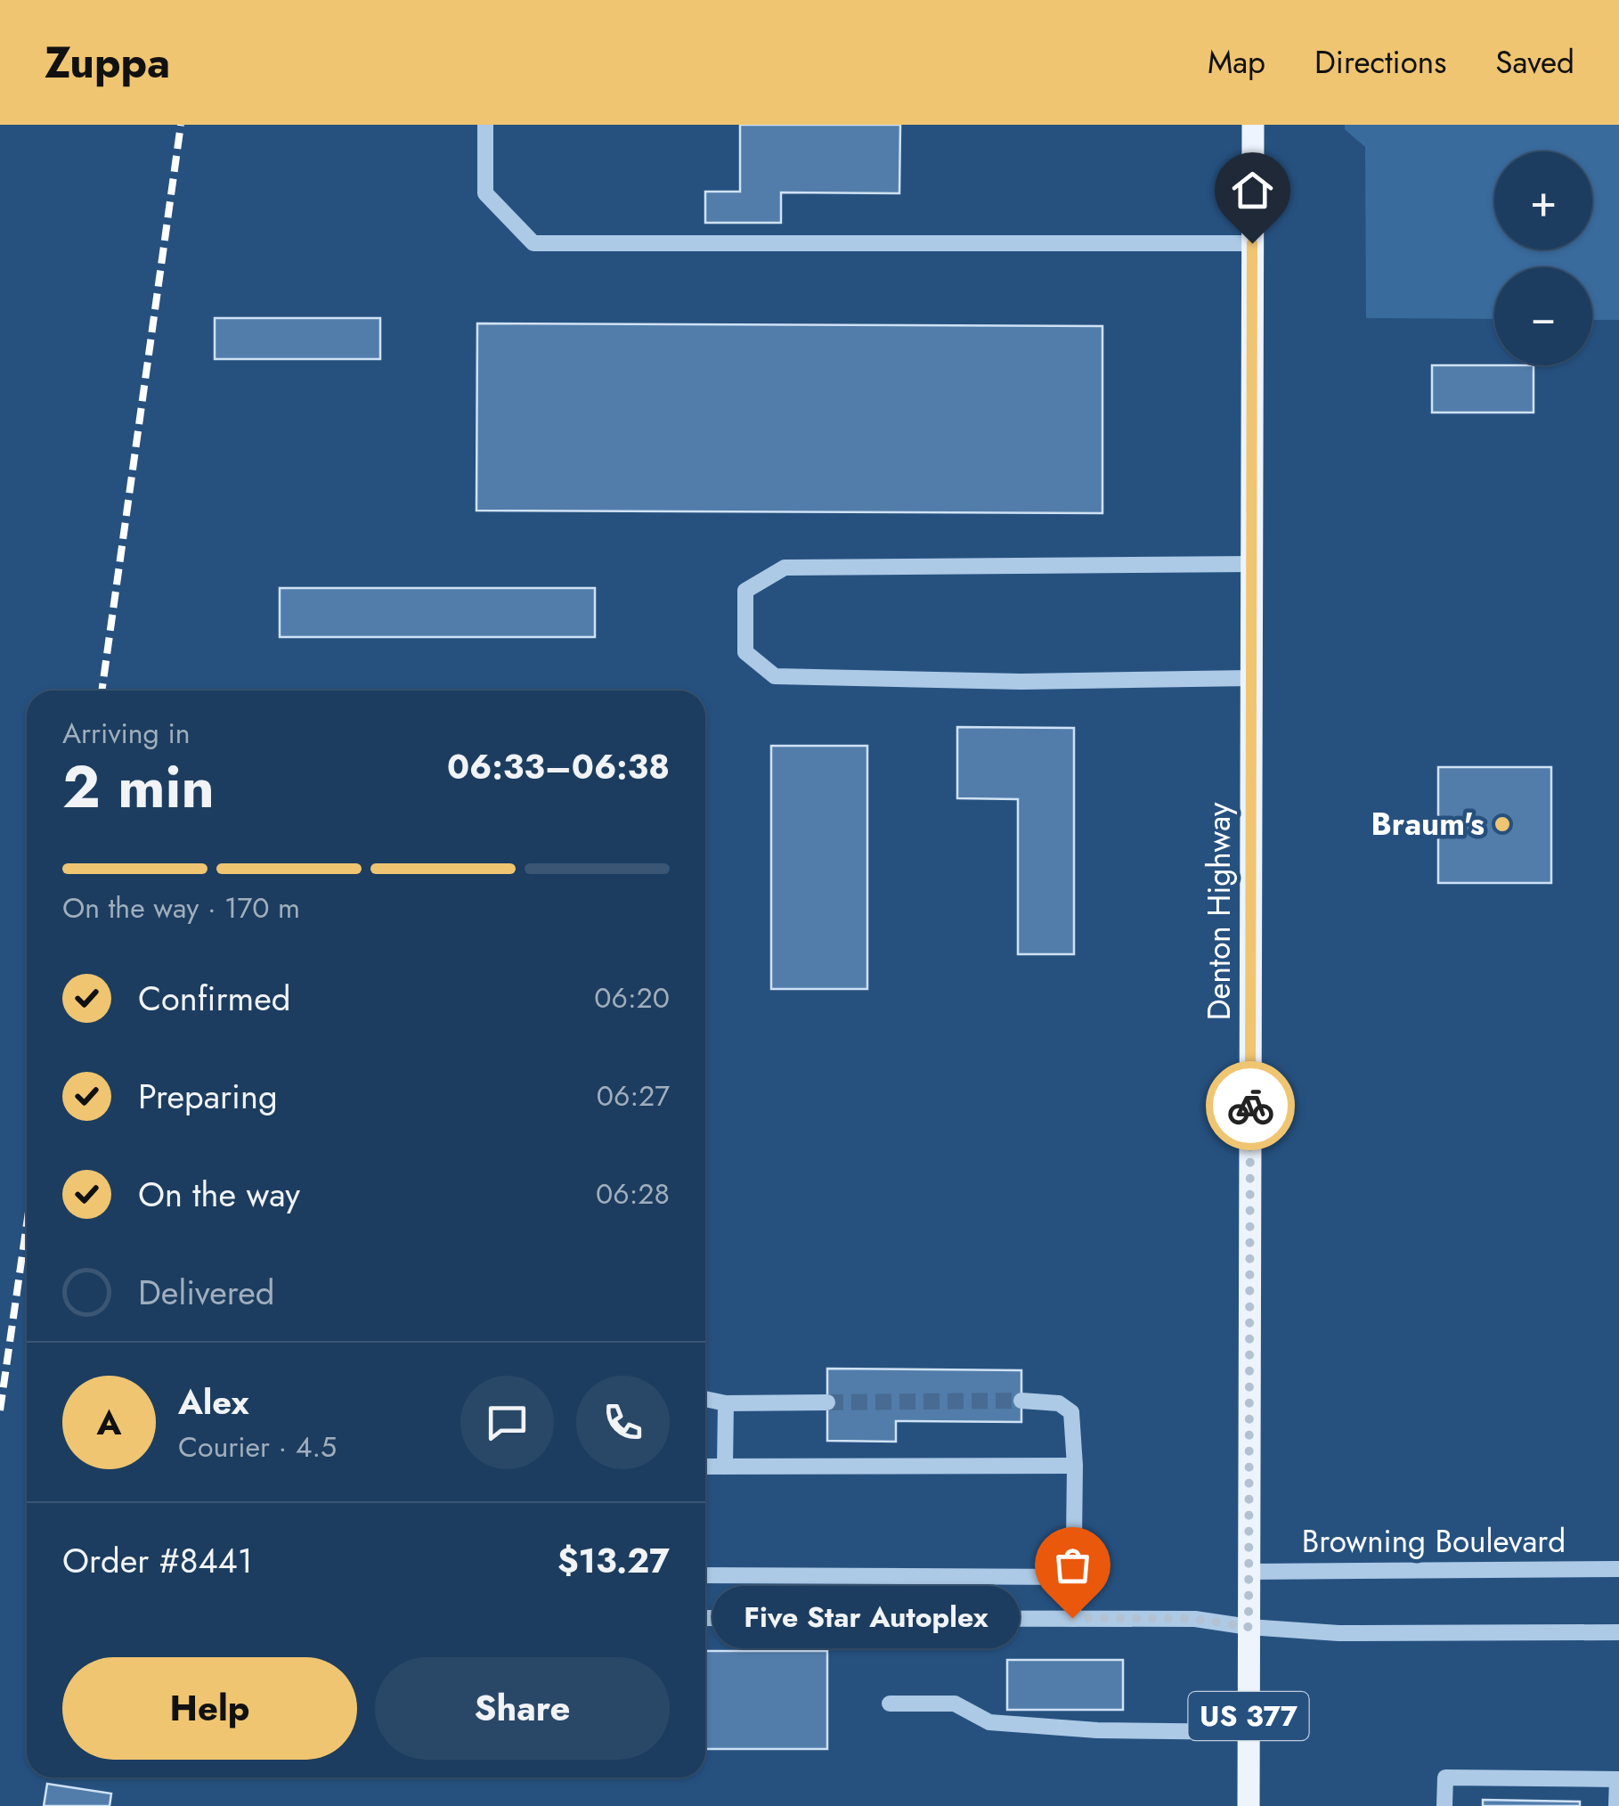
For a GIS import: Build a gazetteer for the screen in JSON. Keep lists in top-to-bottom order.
{
  "streets": {
    "main road": ["Denton Highway", "US 377"],
    "street": ["Browning Boulevard"]
  },
  "crossings": [
    ["Denton Highway", "Browning Boulevard"]
  ],
  "places": ["Braum's", "Five Star Autoplex"],
  "page": {
    "header": "Zuppa",
    "nav": ["Map", "Directions", "Saved"],
    "map_buttons": ["+", "−"],
    "heading": ["2 min", "Arriving in", "06:33–06:38"],
    "panel": [
      "Alex",
      "Courier · 4.5",
      "Order #8441",
      "$13.27"
    ],
    "bar": "On the way · 170 m",
    "list": [
      ["Confirmed", "06:20"],
      ["Preparing", "06:27"],
      ["On the way", "06:28"],
      "Delivered"
    ],
    "round": "A",
    "bubble": "Five Star Autoplex",
    "buttons": ["Help", "Share"]
  }
}
